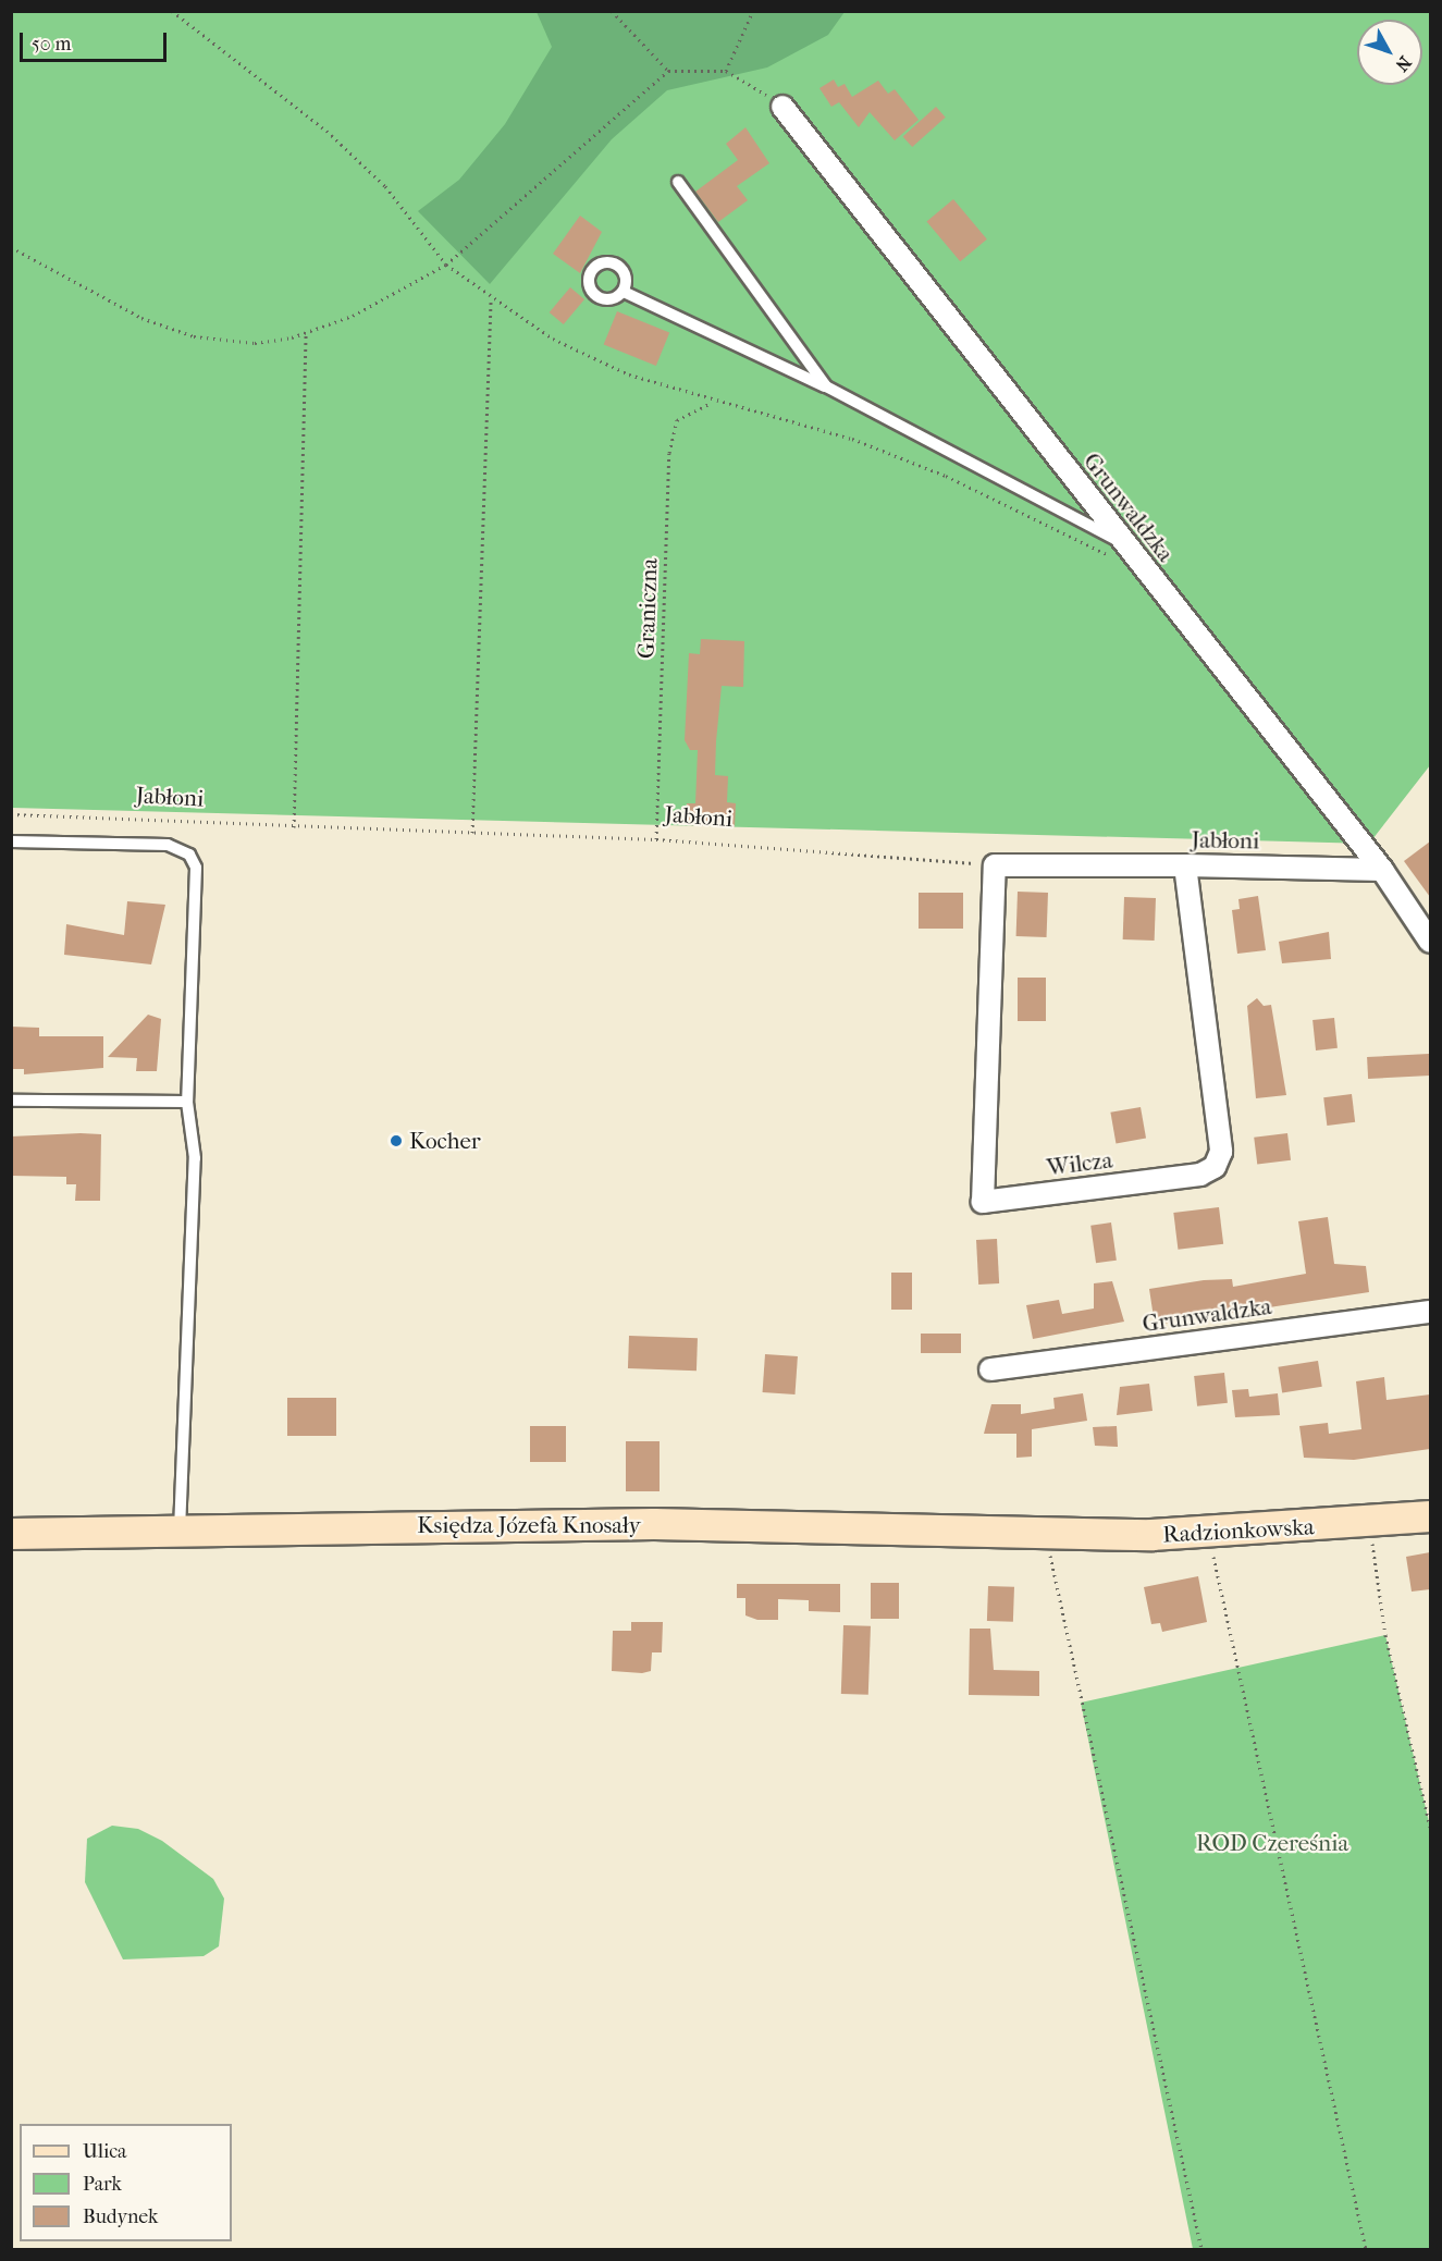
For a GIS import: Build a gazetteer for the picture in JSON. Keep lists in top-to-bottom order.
{
  "streets": {
    "street": [
      "Grunwaldzka",
      "Jabłoni",
      "Wilcza",
      "Księdza Józefa Knosały",
      "Radzionkowska"
    ],
    "path": ["Graniczna"]
  },
  "crossings": [
    ["Grunwaldzka", "Jabłoni"],
    ["Graniczna", "Jabłoni"],
    ["Jabłoni", "Wilcza"],
    ["Księdza Józefa Knosały", "Radzionkowska"]
  ],
  "parks": ["ROD Czereśnia"],
  "places": ["Kocher"],
  "legend": ["Ulica", "Park", "Budynek"],
  "scale_bar": "50 m",
  "north": "bottom right"
}
